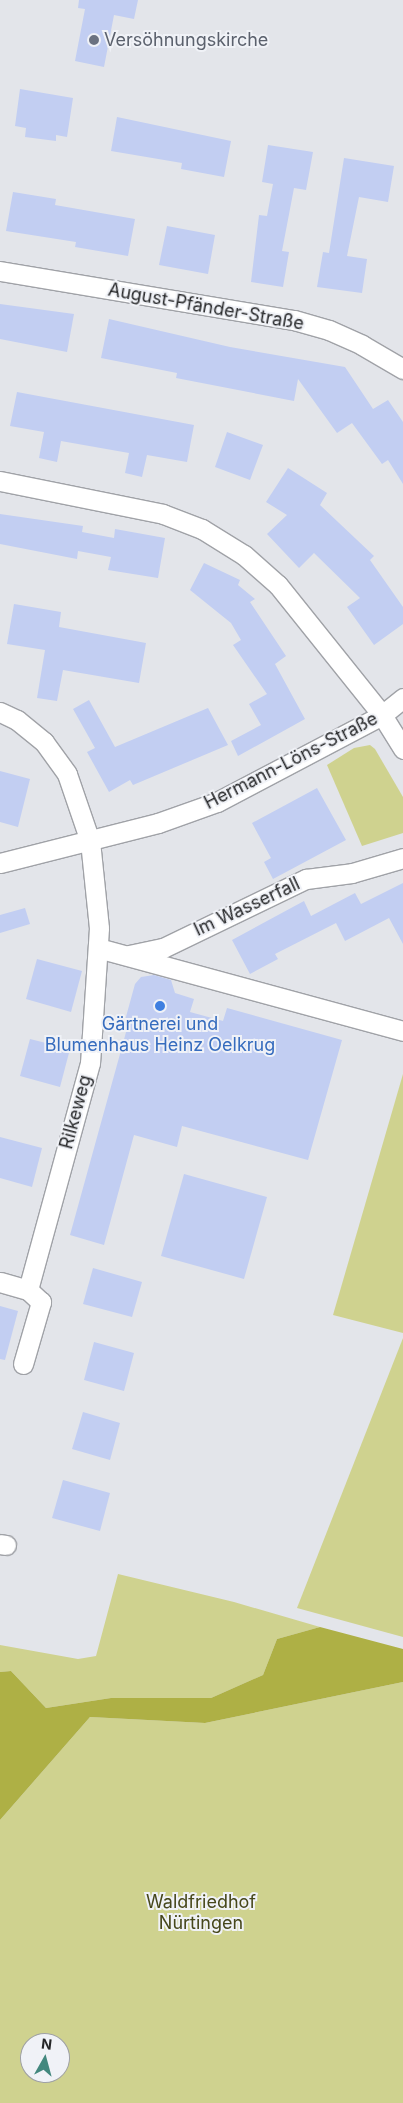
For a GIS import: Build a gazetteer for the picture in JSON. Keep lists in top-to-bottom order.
{
  "streets": {
    "street": [
      "August-Pfänder-Straße",
      "Hermann-Löns-Straße",
      "Im Wasserfall",
      "Rilkeweg"
    ]
  },
  "crossings": [
    ["Hermann-Löns-Straße", "Rilkeweg"]
  ],
  "parks": ["Waldfriedhof Nürtingen"],
  "places": ["Versöhnungskirche", "Gärtnerei und Blumenhaus Heinz Oelkrug"],
  "north": "top"
}
